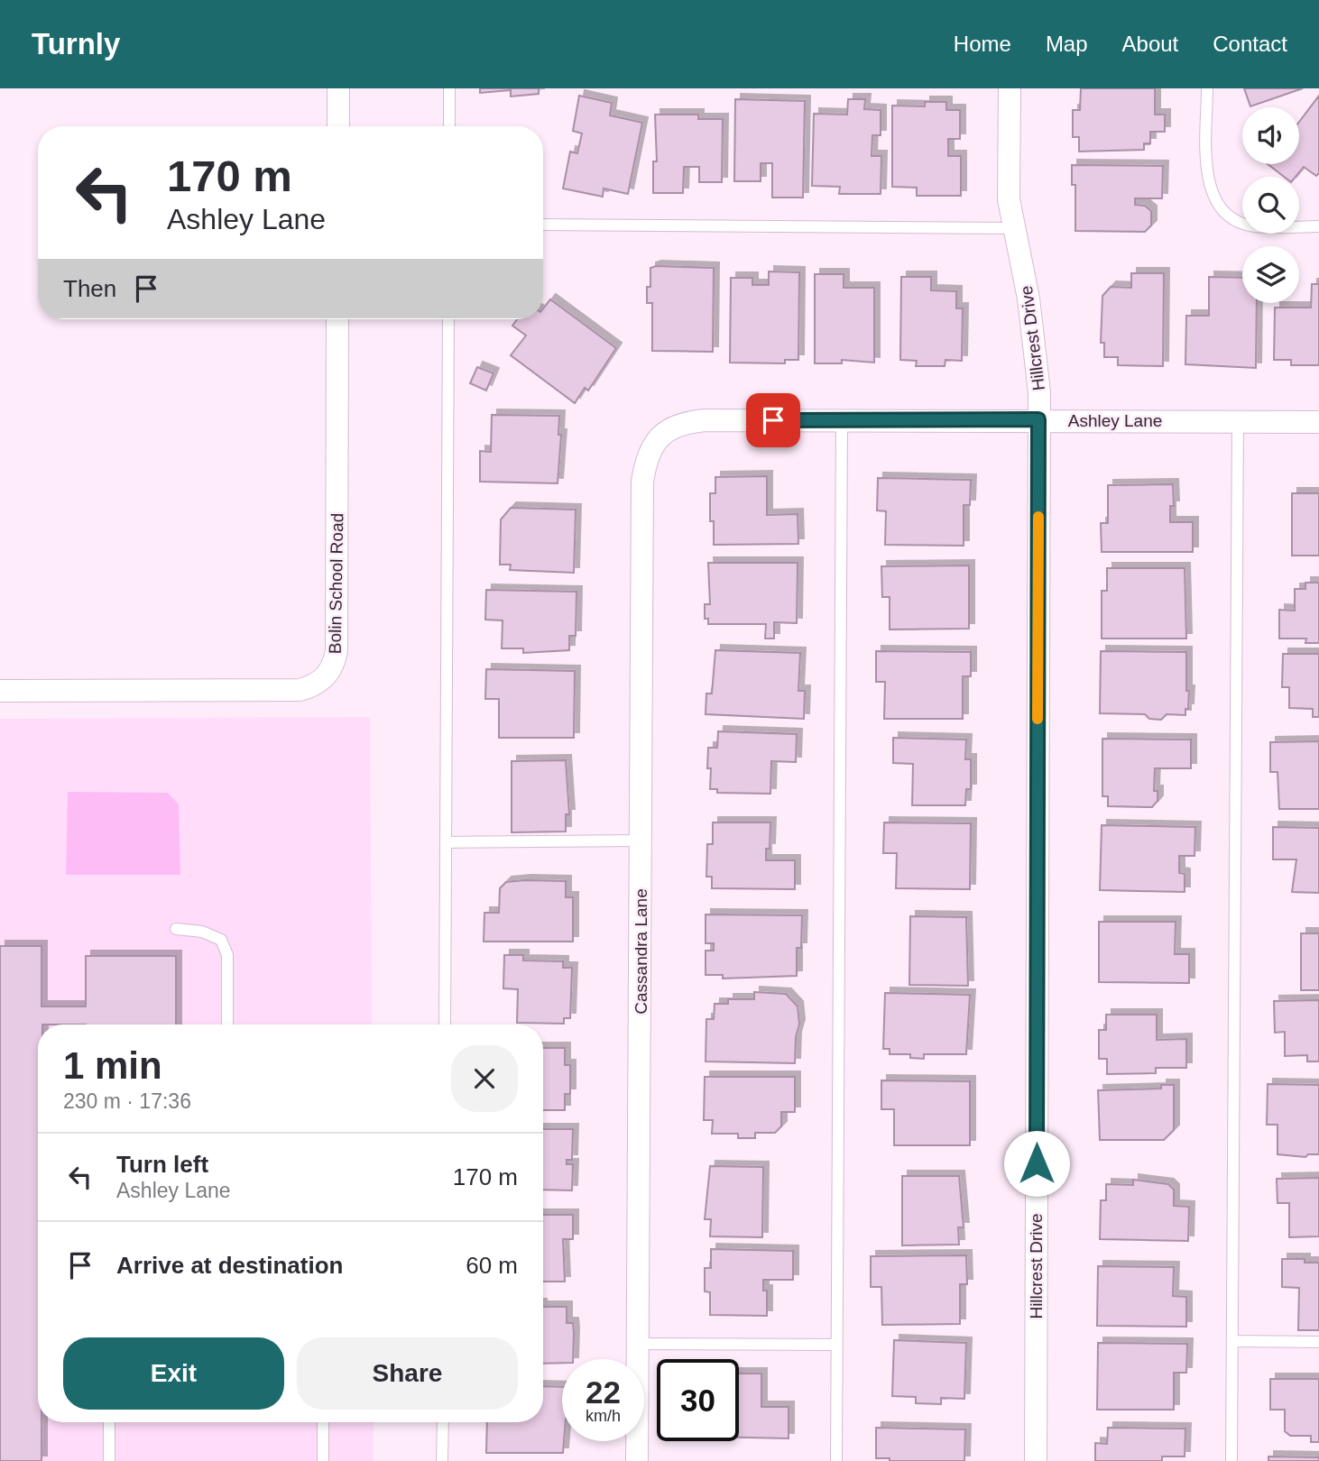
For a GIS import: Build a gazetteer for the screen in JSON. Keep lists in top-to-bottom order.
{
  "streets": {
    "street": [
      "Hillcrest Drive",
      "Ashley Lane",
      "Bolin School Road",
      "Cassandra Lane"
    ]
  },
  "crossings": [
    ["Hillcrest Drive", "Ashley Lane"],
    ["Ashley Lane", "Cassandra Lane"]
  ],
  "page": {
    "header": "Turnly",
    "nav": [
      "Home",
      "Map",
      "About",
      "Contact"
    ],
    "turn": ["170 m", "Ashley Lane"],
    "then": "Then",
    "heading": ["1 min", "230 m · 17:36"],
    "list": [
      {
        "name": "Turn left",
        "note": "Ashley Lane",
        "value": "170 m"
      },
      {
        "name": "Arrive at destination",
        "value": "60 m"
      }
    ],
    "buttons": ["Exit", "Share"],
    "speed": "22 km/h",
    "limit": "30"
  }
}
